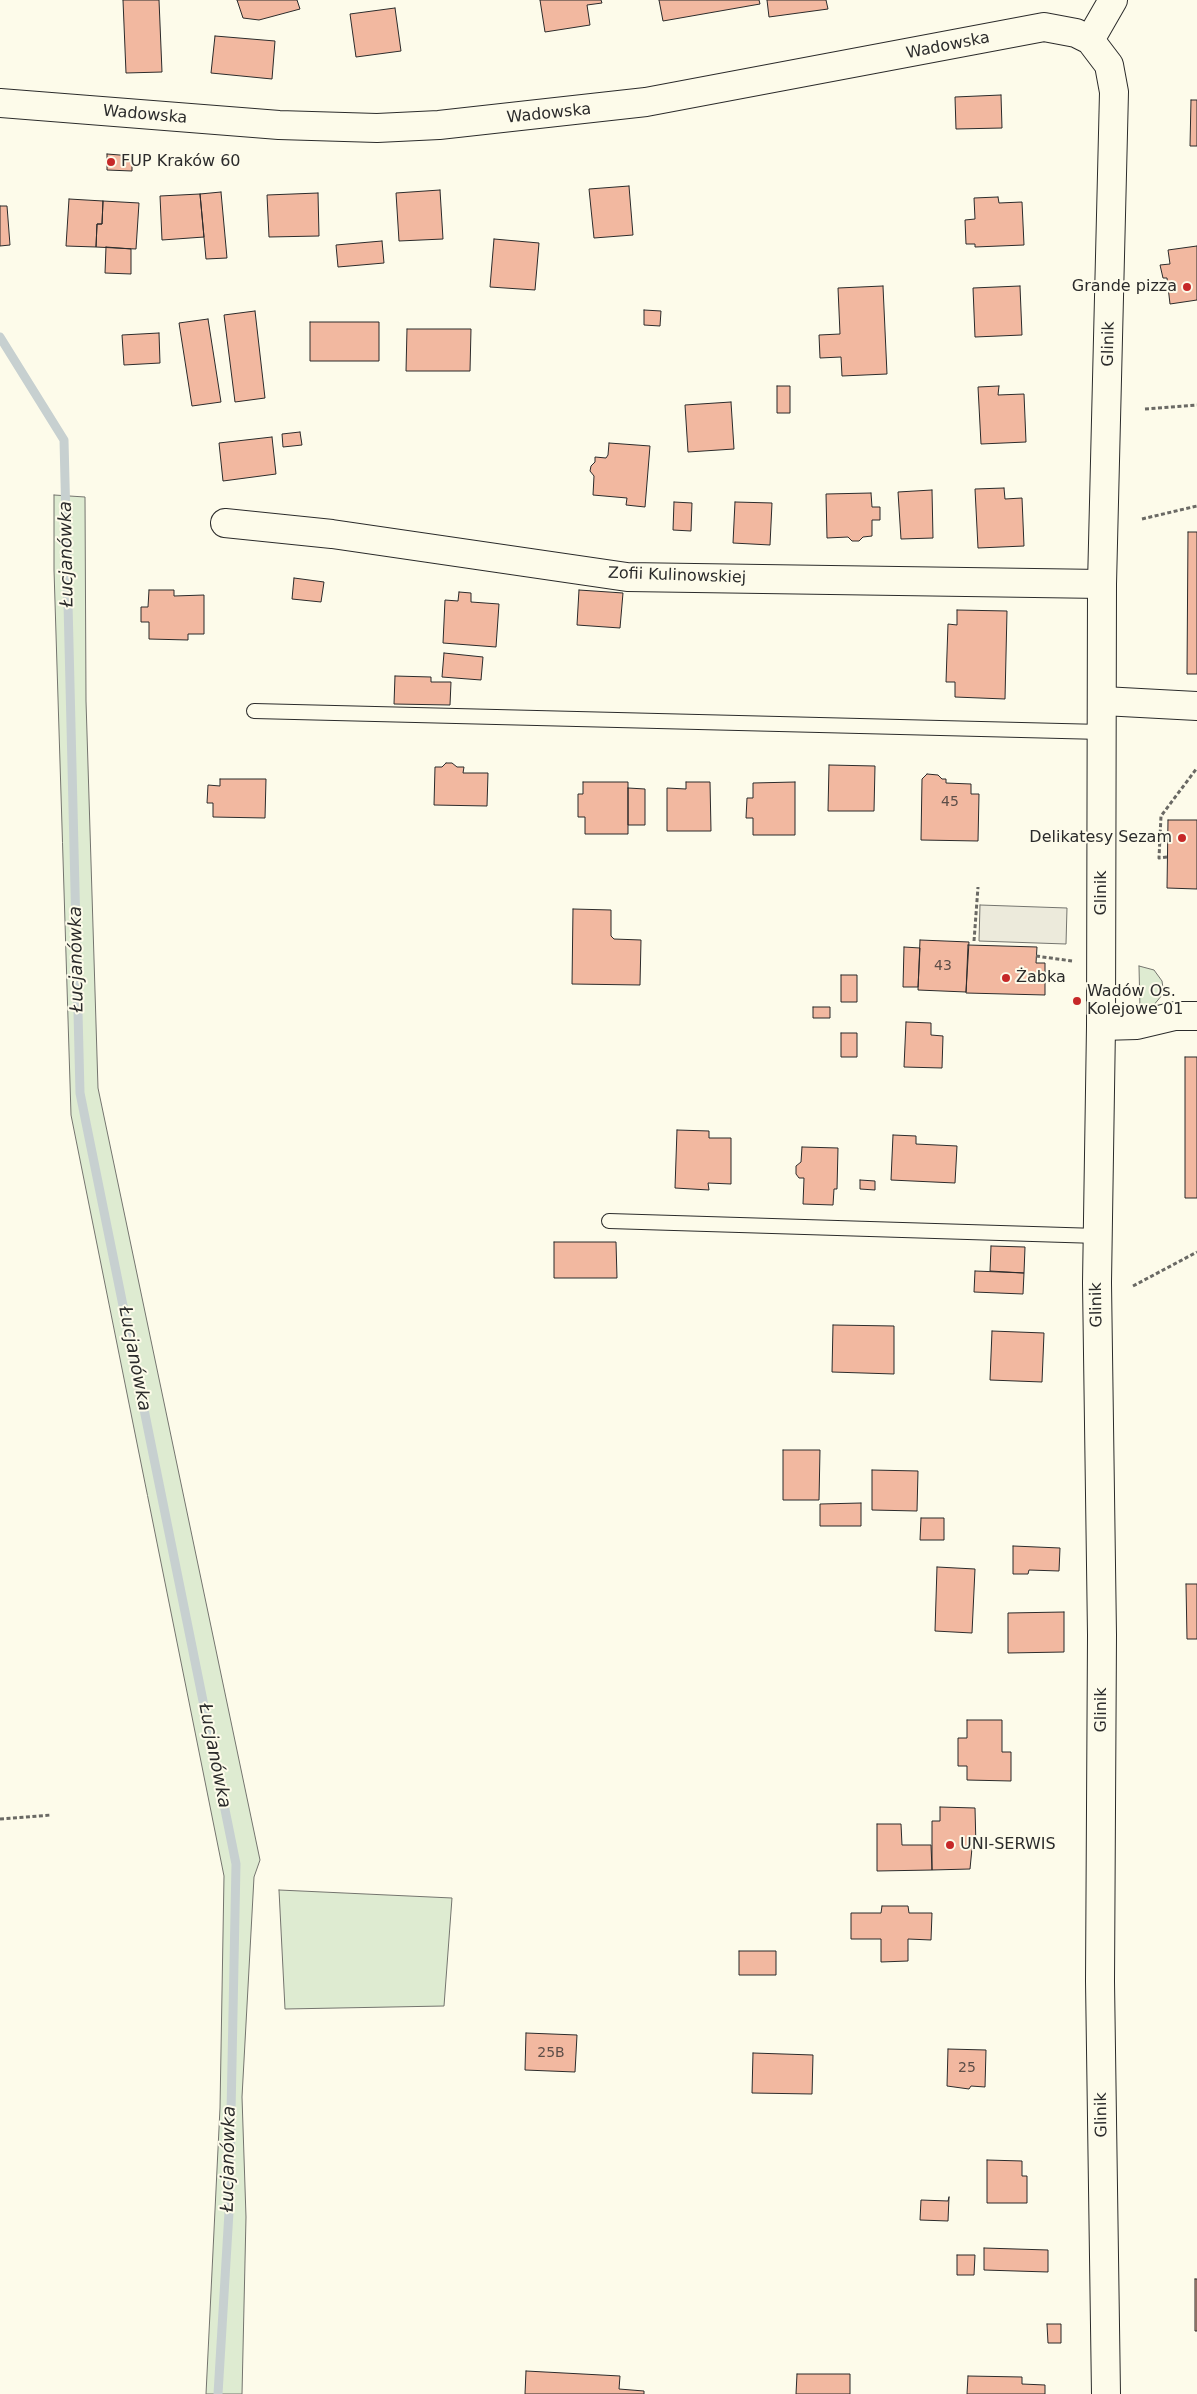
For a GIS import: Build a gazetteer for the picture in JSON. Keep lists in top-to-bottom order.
{
  "streets": {
    "street": ["Wadowska", "Glinik", "Zofii Kulinowskiej"]
  },
  "crossings": [
    ["Wadowska", "Glinik"],
    ["Glinik", "Zofii Kulinowskiej"]
  ],
  "water": ["Łucjanówka"],
  "places": [
    "FUP Kraków 60",
    "Grande pizza",
    "Delikatesy Sezam",
    "Żabka",
    "Wadów Os. Kolejowe 01",
    "UNI-SERWIS"
  ],
  "house_numbers": [
    "45",
    "43",
    "25B",
    "25"
  ]
}
